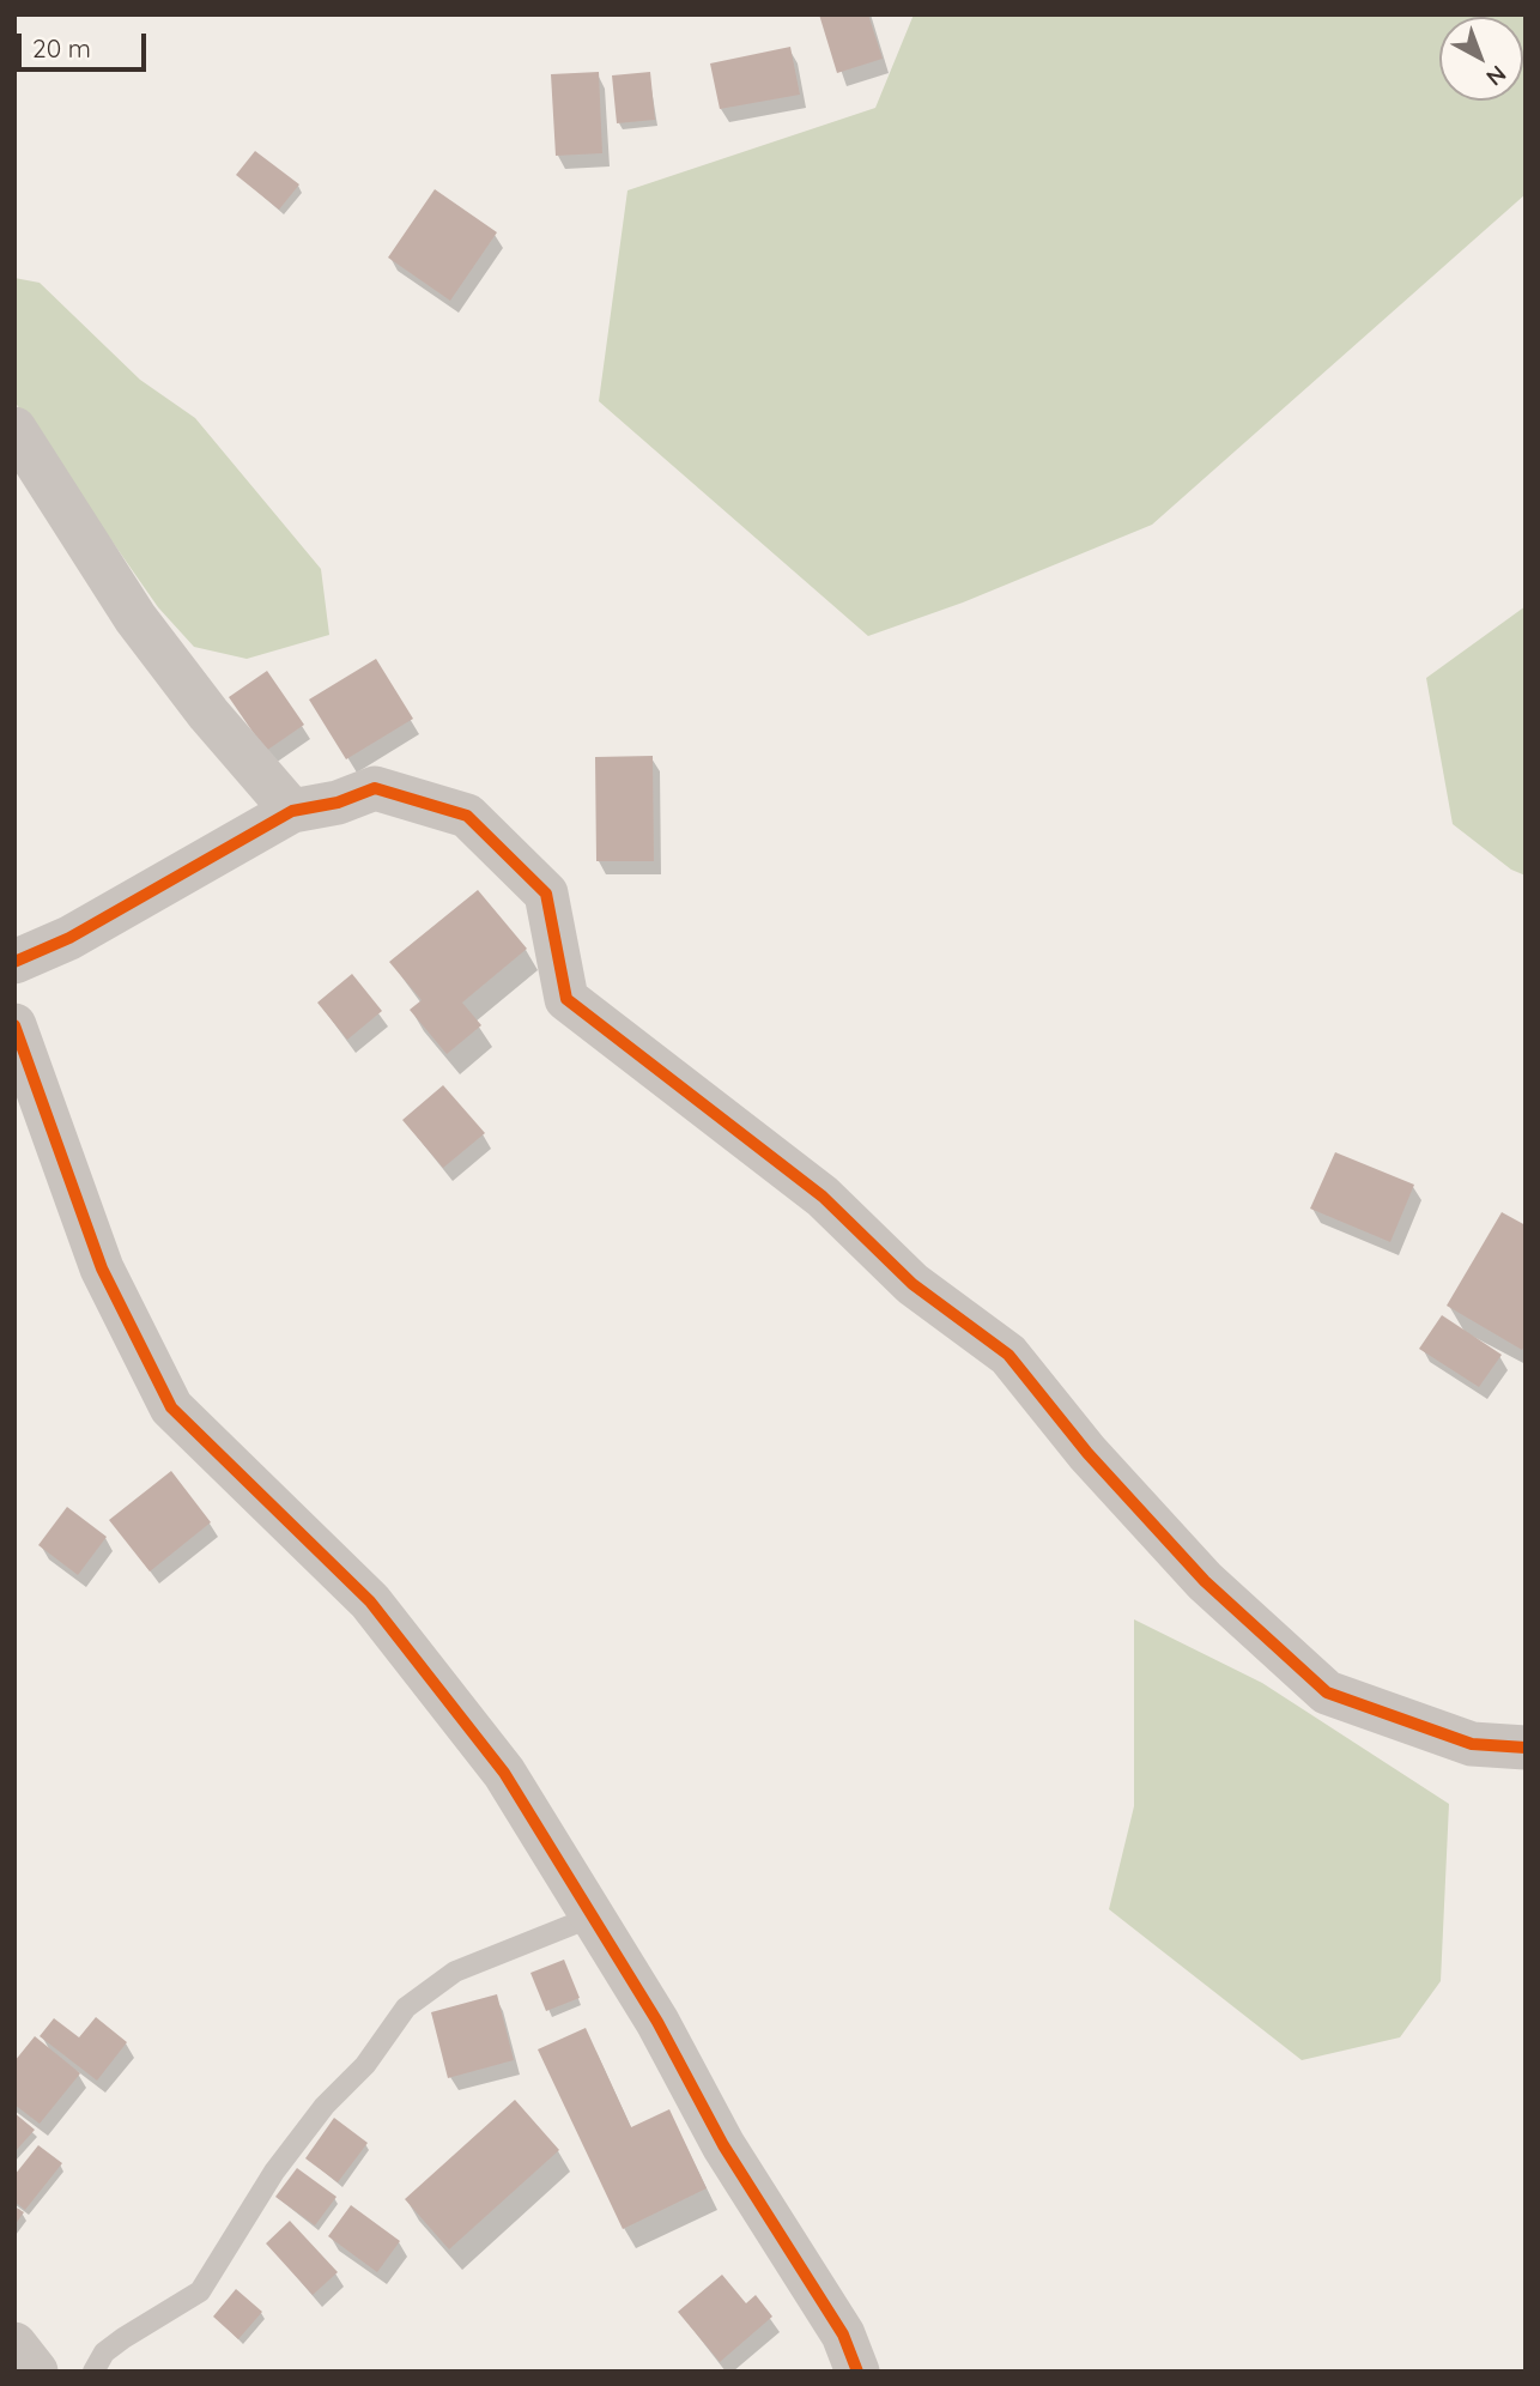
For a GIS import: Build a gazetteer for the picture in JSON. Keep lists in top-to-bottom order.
{
  "scale_bar": "20 m",
  "north": "bottom right"
}
